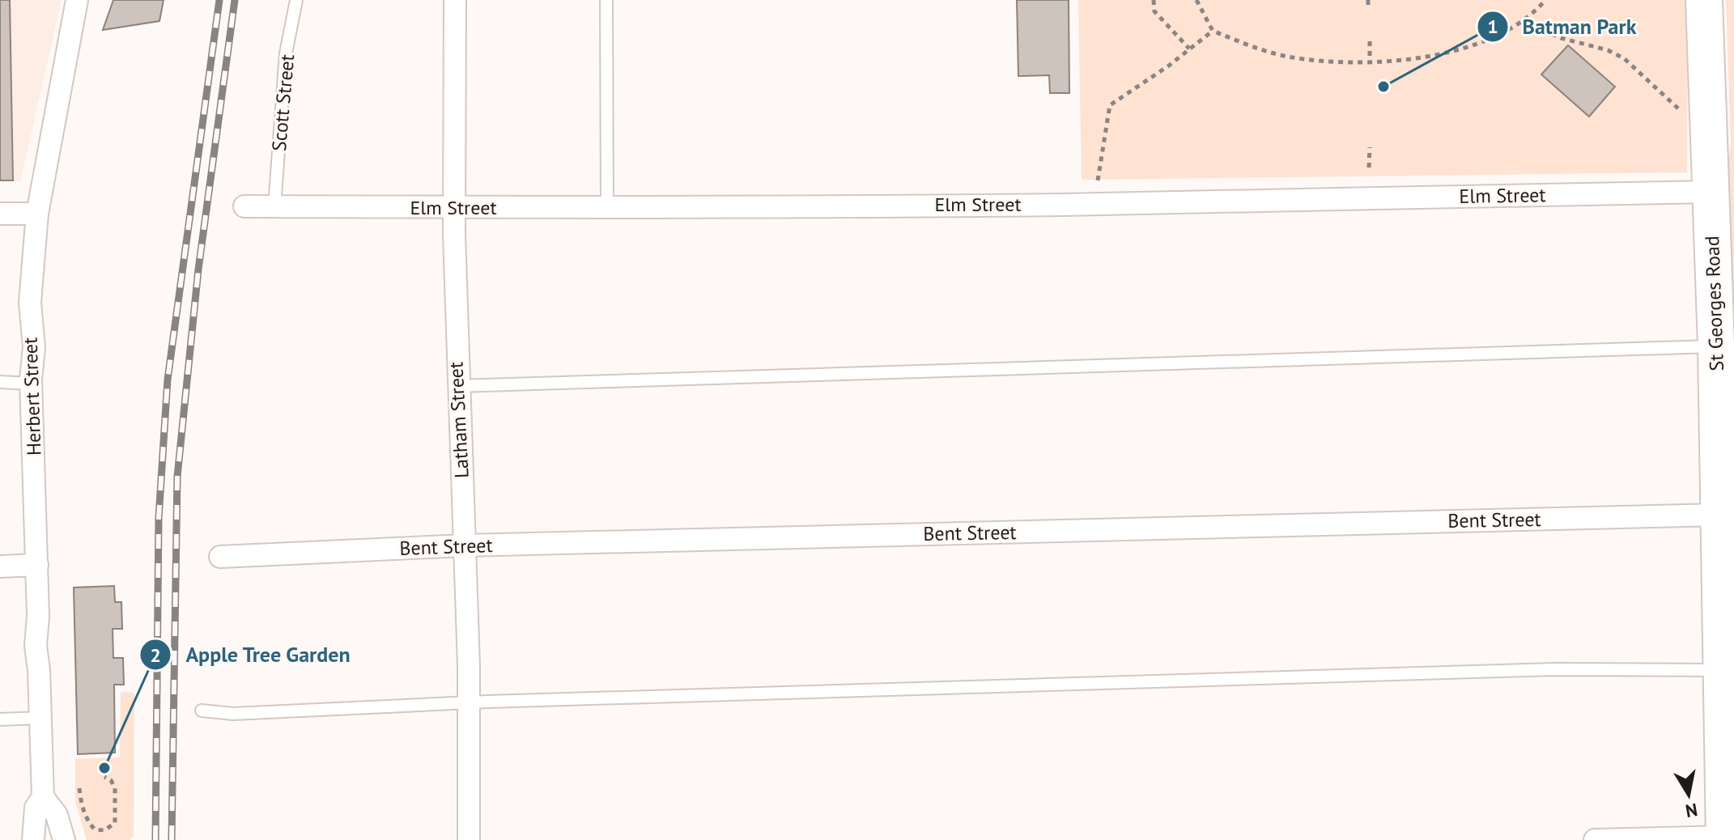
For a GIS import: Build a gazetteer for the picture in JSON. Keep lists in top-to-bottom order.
{
  "streets": {
    "highway": ["St Georges Road"],
    "street": [
      "Elm Street",
      "Herbert Street",
      "Latham Street",
      "Bent Street"
    ],
    "lane": ["Scott Street"]
  },
  "crossings": [
    ["Scott Street", "Elm Street"],
    ["Elm Street", "St Georges Road"],
    ["Elm Street", "Latham Street"],
    ["St Georges Road", "Bent Street"],
    ["Latham Street", "Bent Street"]
  ],
  "places": ["Batman Park", "Apple Tree Garden"],
  "north": "bottom"
}
